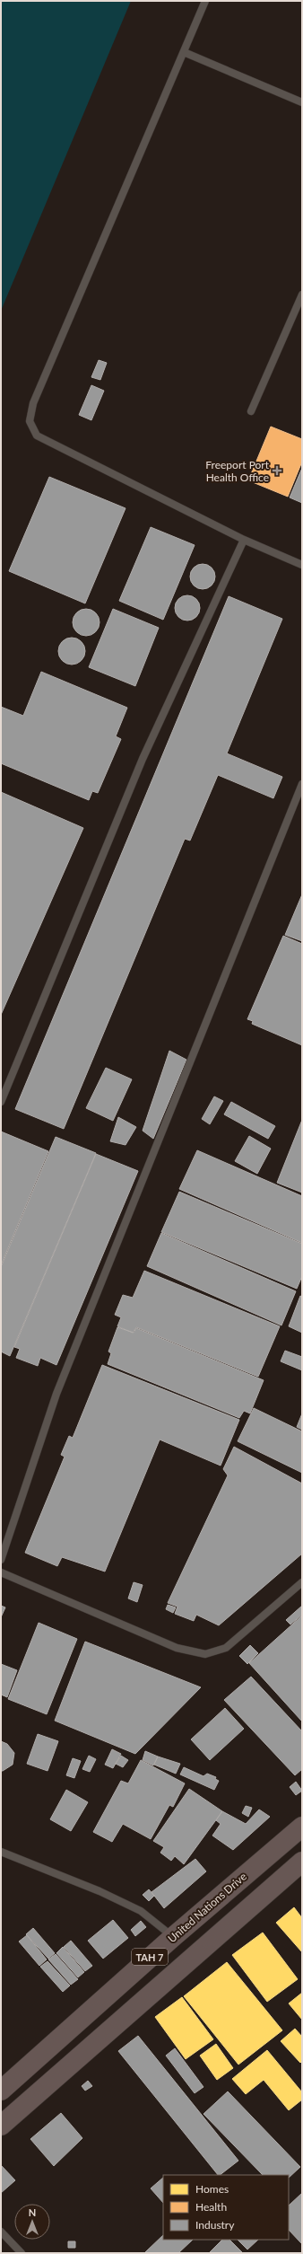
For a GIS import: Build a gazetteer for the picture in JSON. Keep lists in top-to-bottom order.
{
  "streets": {
    "highway": ["United Nations Drive", "TAH 7"]
  },
  "places": {
    "health": ["Freeport Port Health Office"]
  },
  "legend": ["Homes", "Health", "Industry"],
  "north": "top"
}
